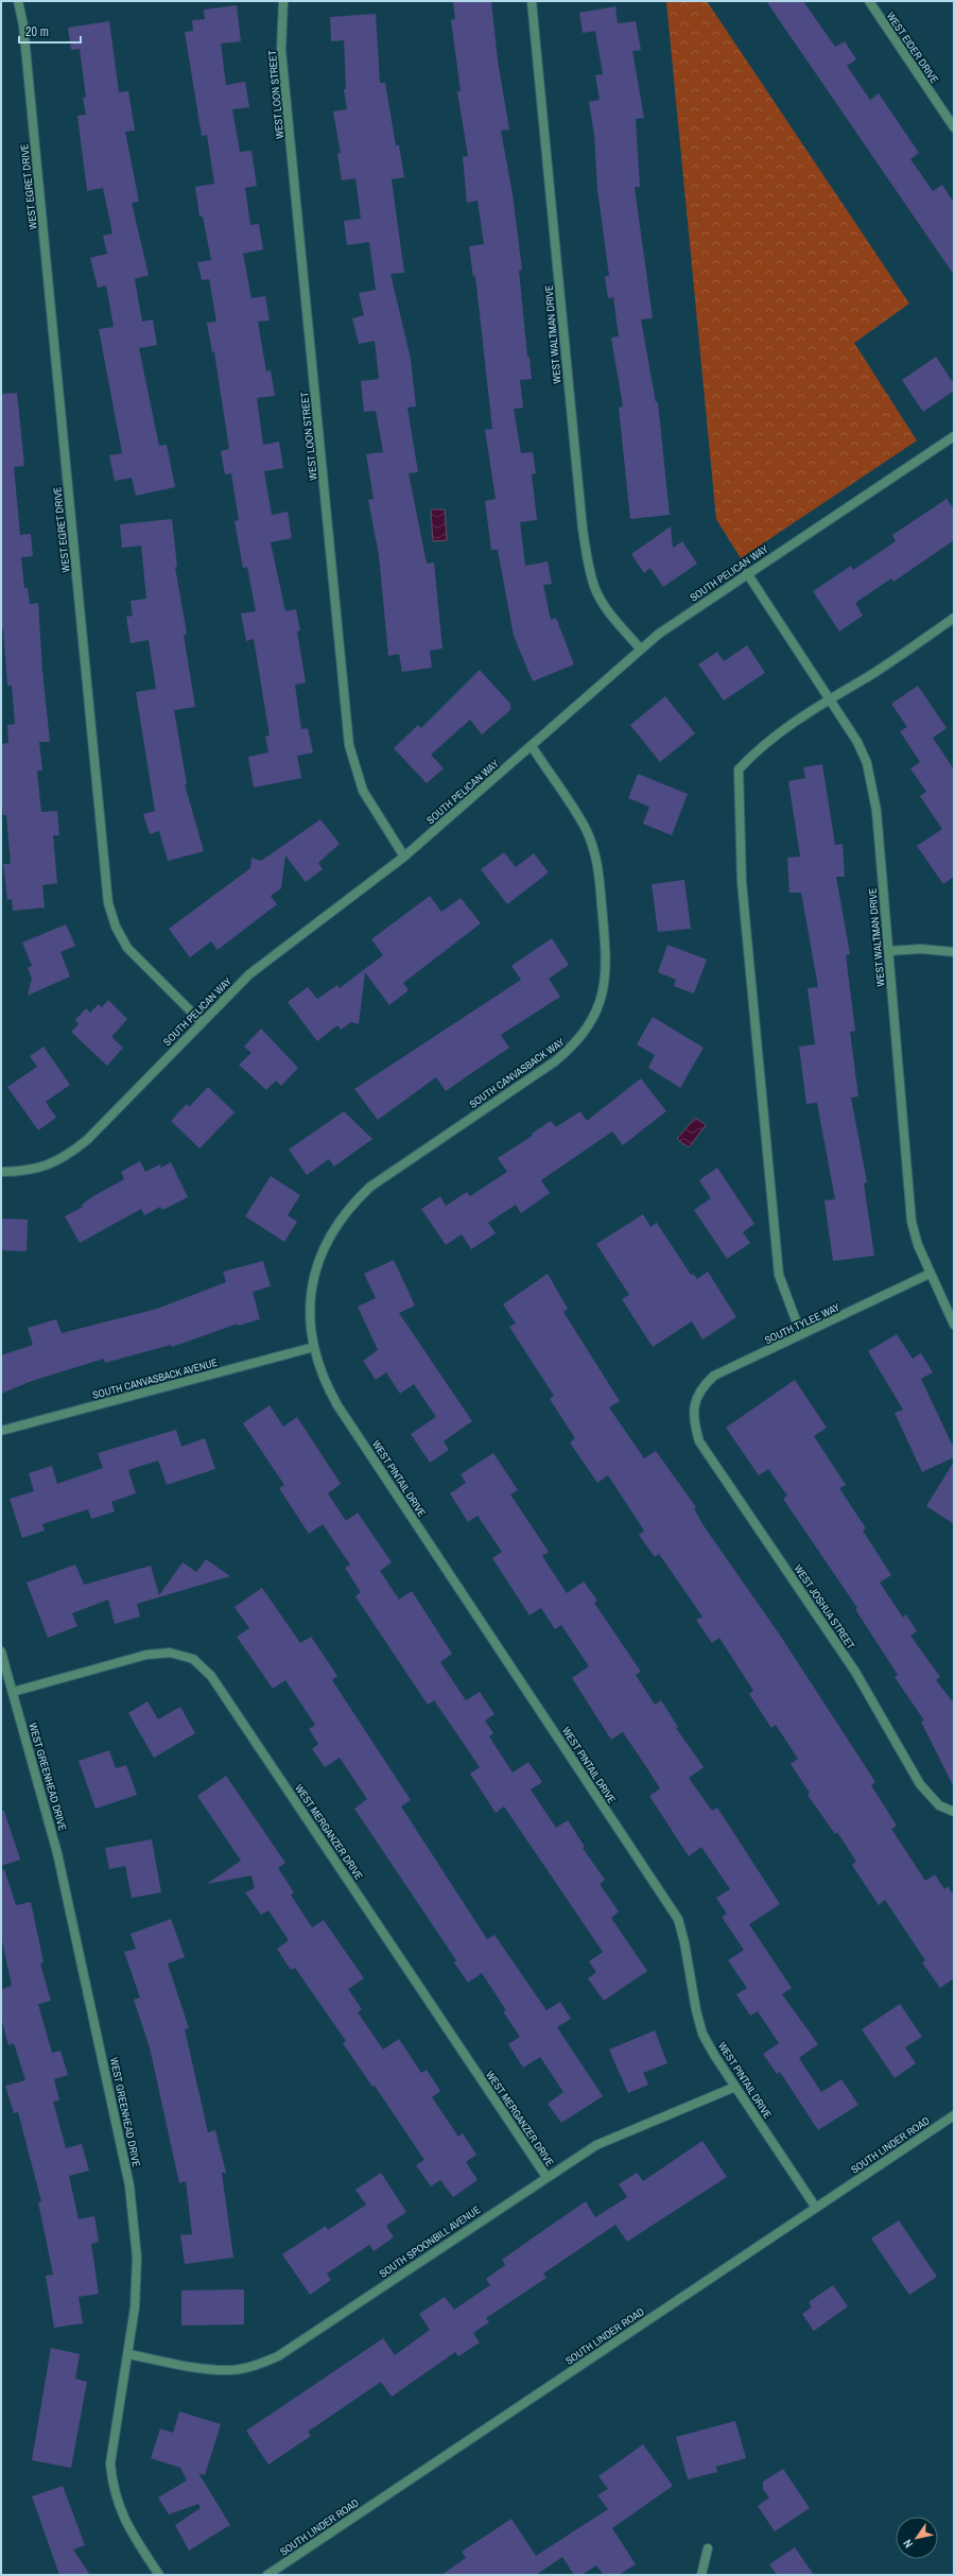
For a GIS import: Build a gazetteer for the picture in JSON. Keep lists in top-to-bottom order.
{
  "streets": {
    "street": [
      "WEST EIDER DRIVE",
      "WEST LOON STREET",
      "WEST EGRET DRIVE",
      "WEST WALTMAN DRIVE",
      "SOUTH PELICAN WAY",
      "SOUTH CANVASBACK WAY",
      "SOUTH TYLEE WAY",
      "SOUTH CANVASBACK AVENUE",
      "WEST PINTAIL DRIVE",
      "WEST JOSHUA STREET",
      "WEST GREENHEAD DRIVE",
      "WEST MERGANZER DRIVE",
      "SOUTH LINDER ROAD",
      "SOUTH SPOONBILL AVENUE"
    ]
  },
  "crossings": [
    ["WEST LOON STREET", "SOUTH PELICAN WAY"],
    ["WEST EGRET DRIVE", "SOUTH PELICAN WAY"],
    ["WEST WALTMAN DRIVE", "SOUTH PELICAN WAY"],
    ["WEST WALTMAN DRIVE", "SOUTH TYLEE WAY"],
    ["SOUTH PELICAN WAY", "SOUTH CANVASBACK WAY"],
    ["SOUTH CANVASBACK WAY", "SOUTH CANVASBACK AVENUE"],
    ["SOUTH CANVASBACK WAY", "WEST PINTAIL DRIVE"],
    ["SOUTH TYLEE WAY", "WEST JOSHUA STREET"],
    ["SOUTH CANVASBACK AVENUE", "WEST PINTAIL DRIVE"],
    ["WEST PINTAIL DRIVE", "SOUTH LINDER ROAD"],
    ["WEST PINTAIL DRIVE", "SOUTH SPOONBILL AVENUE"],
    ["WEST GREENHEAD DRIVE", "WEST MERGANZER DRIVE"],
    ["WEST GREENHEAD DRIVE", "SOUTH SPOONBILL AVENUE"],
    ["WEST MERGANZER DRIVE", "SOUTH SPOONBILL AVENUE"]
  ],
  "scale_bar": "20 m",
  "north": "bottom left"
}
